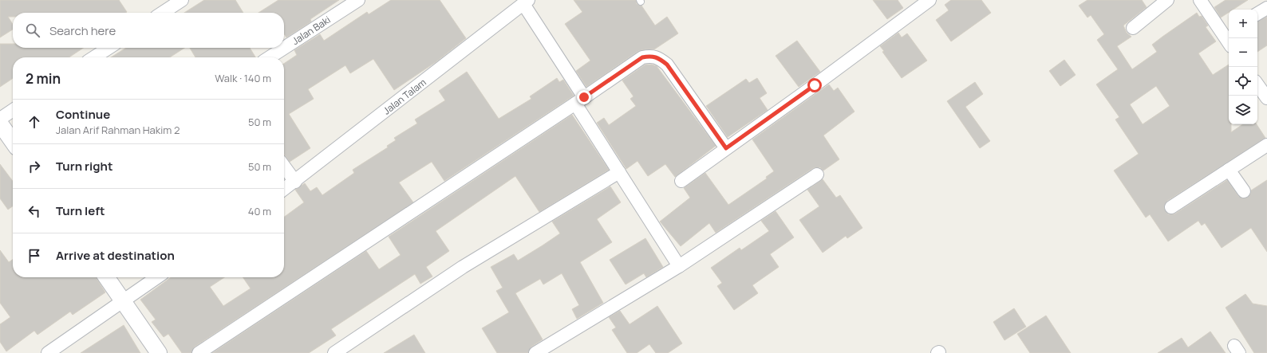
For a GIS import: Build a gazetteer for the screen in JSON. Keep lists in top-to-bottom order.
{
  "streets": {
    "street": ["Jalan Baki", "Jalan Talam"]
  },
  "page": {
    "map_buttons": ["+", "−"],
    "search": "Search here",
    "heading": ["2 min", "Walk · 140 m"],
    "list": [
      ["Continue", "Jalan Arif Rahman Hakim 2", "50 m"],
      ["Turn right", "50 m"],
      ["Turn left", "40 m"],
      "Arrive at destination"
    ]
  }
}
